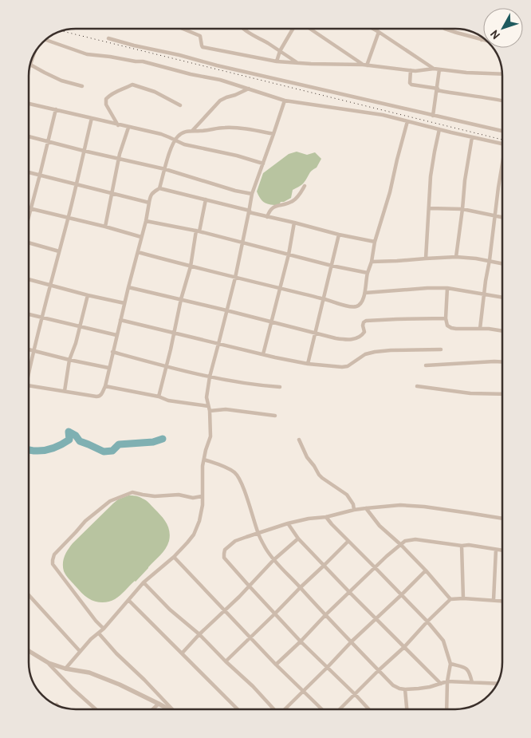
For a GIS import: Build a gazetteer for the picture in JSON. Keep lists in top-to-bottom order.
{
  "north": "bottom left"
}
